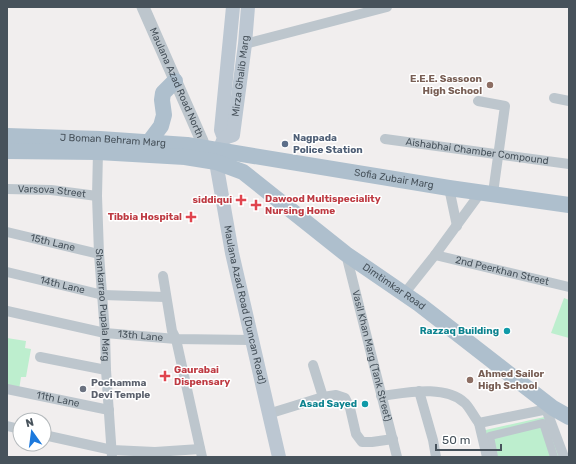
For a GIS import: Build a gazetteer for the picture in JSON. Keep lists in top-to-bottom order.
{
  "streets": {
    "main road": [
      "Mirza Ghalib Marg",
      "J Boman Behram Marg",
      "Sofia Zubair Marg",
      "Dimtimkar Road",
      "Maulana Azad Road (Duncan Road)"
    ],
    "street": [
      "Maulana Azad Road North",
      "Aishabhai Chamber Compound",
      "Varsova Street",
      "15th Lane",
      "2nd Peerkhan Street",
      "14th Lane",
      "Shankarrao Pupala Marg",
      "13th Lane",
      "Vasil Khan Marg (Tank Street)",
      "11th Lane"
    ]
  },
  "crossings": [
    ["Mirza Ghalib Marg", "Maulana Azad Road North"],
    ["Mirza Ghalib Marg", "J Boman Behram Marg"],
    ["Mirza Ghalib Marg", "Sofia Zubair Marg"],
    ["Mirza Ghalib Marg", "Dimtimkar Road"],
    ["Mirza Ghalib Marg", "Maulana Azad Road (Duncan Road)"],
    ["Maulana Azad Road North", "J Boman Behram Marg"],
    ["Maulana Azad Road North", "Sofia Zubair Marg"],
    ["Maulana Azad Road North", "Dimtimkar Road"],
    ["Maulana Azad Road North", "Maulana Azad Road (Duncan Road)"],
    ["J Boman Behram Marg", "Sofia Zubair Marg"],
    ["J Boman Behram Marg", "Dimtimkar Road"],
    ["J Boman Behram Marg", "Maulana Azad Road (Duncan Road)"],
    ["J Boman Behram Marg", "Shankarrao Pupala Marg"],
    ["Sofia Zubair Marg", "Dimtimkar Road"],
    ["Sofia Zubair Marg", "Maulana Azad Road (Duncan Road)"],
    ["Varsova Street", "Shankarrao Pupala Marg"],
    ["15th Lane", "Shankarrao Pupala Marg"],
    ["14th Lane", "Shankarrao Pupala Marg"],
    ["Dimtimkar Road", "Maulana Azad Road (Duncan Road)"],
    ["Dimtimkar Road", "Vasil Khan Marg (Tank Street)"],
    ["Maulana Azad Road (Duncan Road)", "13th Lane"],
    ["Shankarrao Pupala Marg", "13th Lane"],
    ["Shankarrao Pupala Marg", "11th Lane"]
  ],
  "places": {
    "other": [
      "E.E.E. Sassoon High School",
      "Nagpada Police Station",
      "Razzaq Building",
      "Ahmed Sailor High School",
      "Pochamma Devi Temple",
      "Asad Sayed"
    ],
    "health": [
      "siddiqui",
      "Dawood Multispeciality Nursing Home",
      "Tibbia Hospital",
      "Gaurabai Dispensary"
    ]
  },
  "scale_bar": "50 m",
  "north": "top"
}
